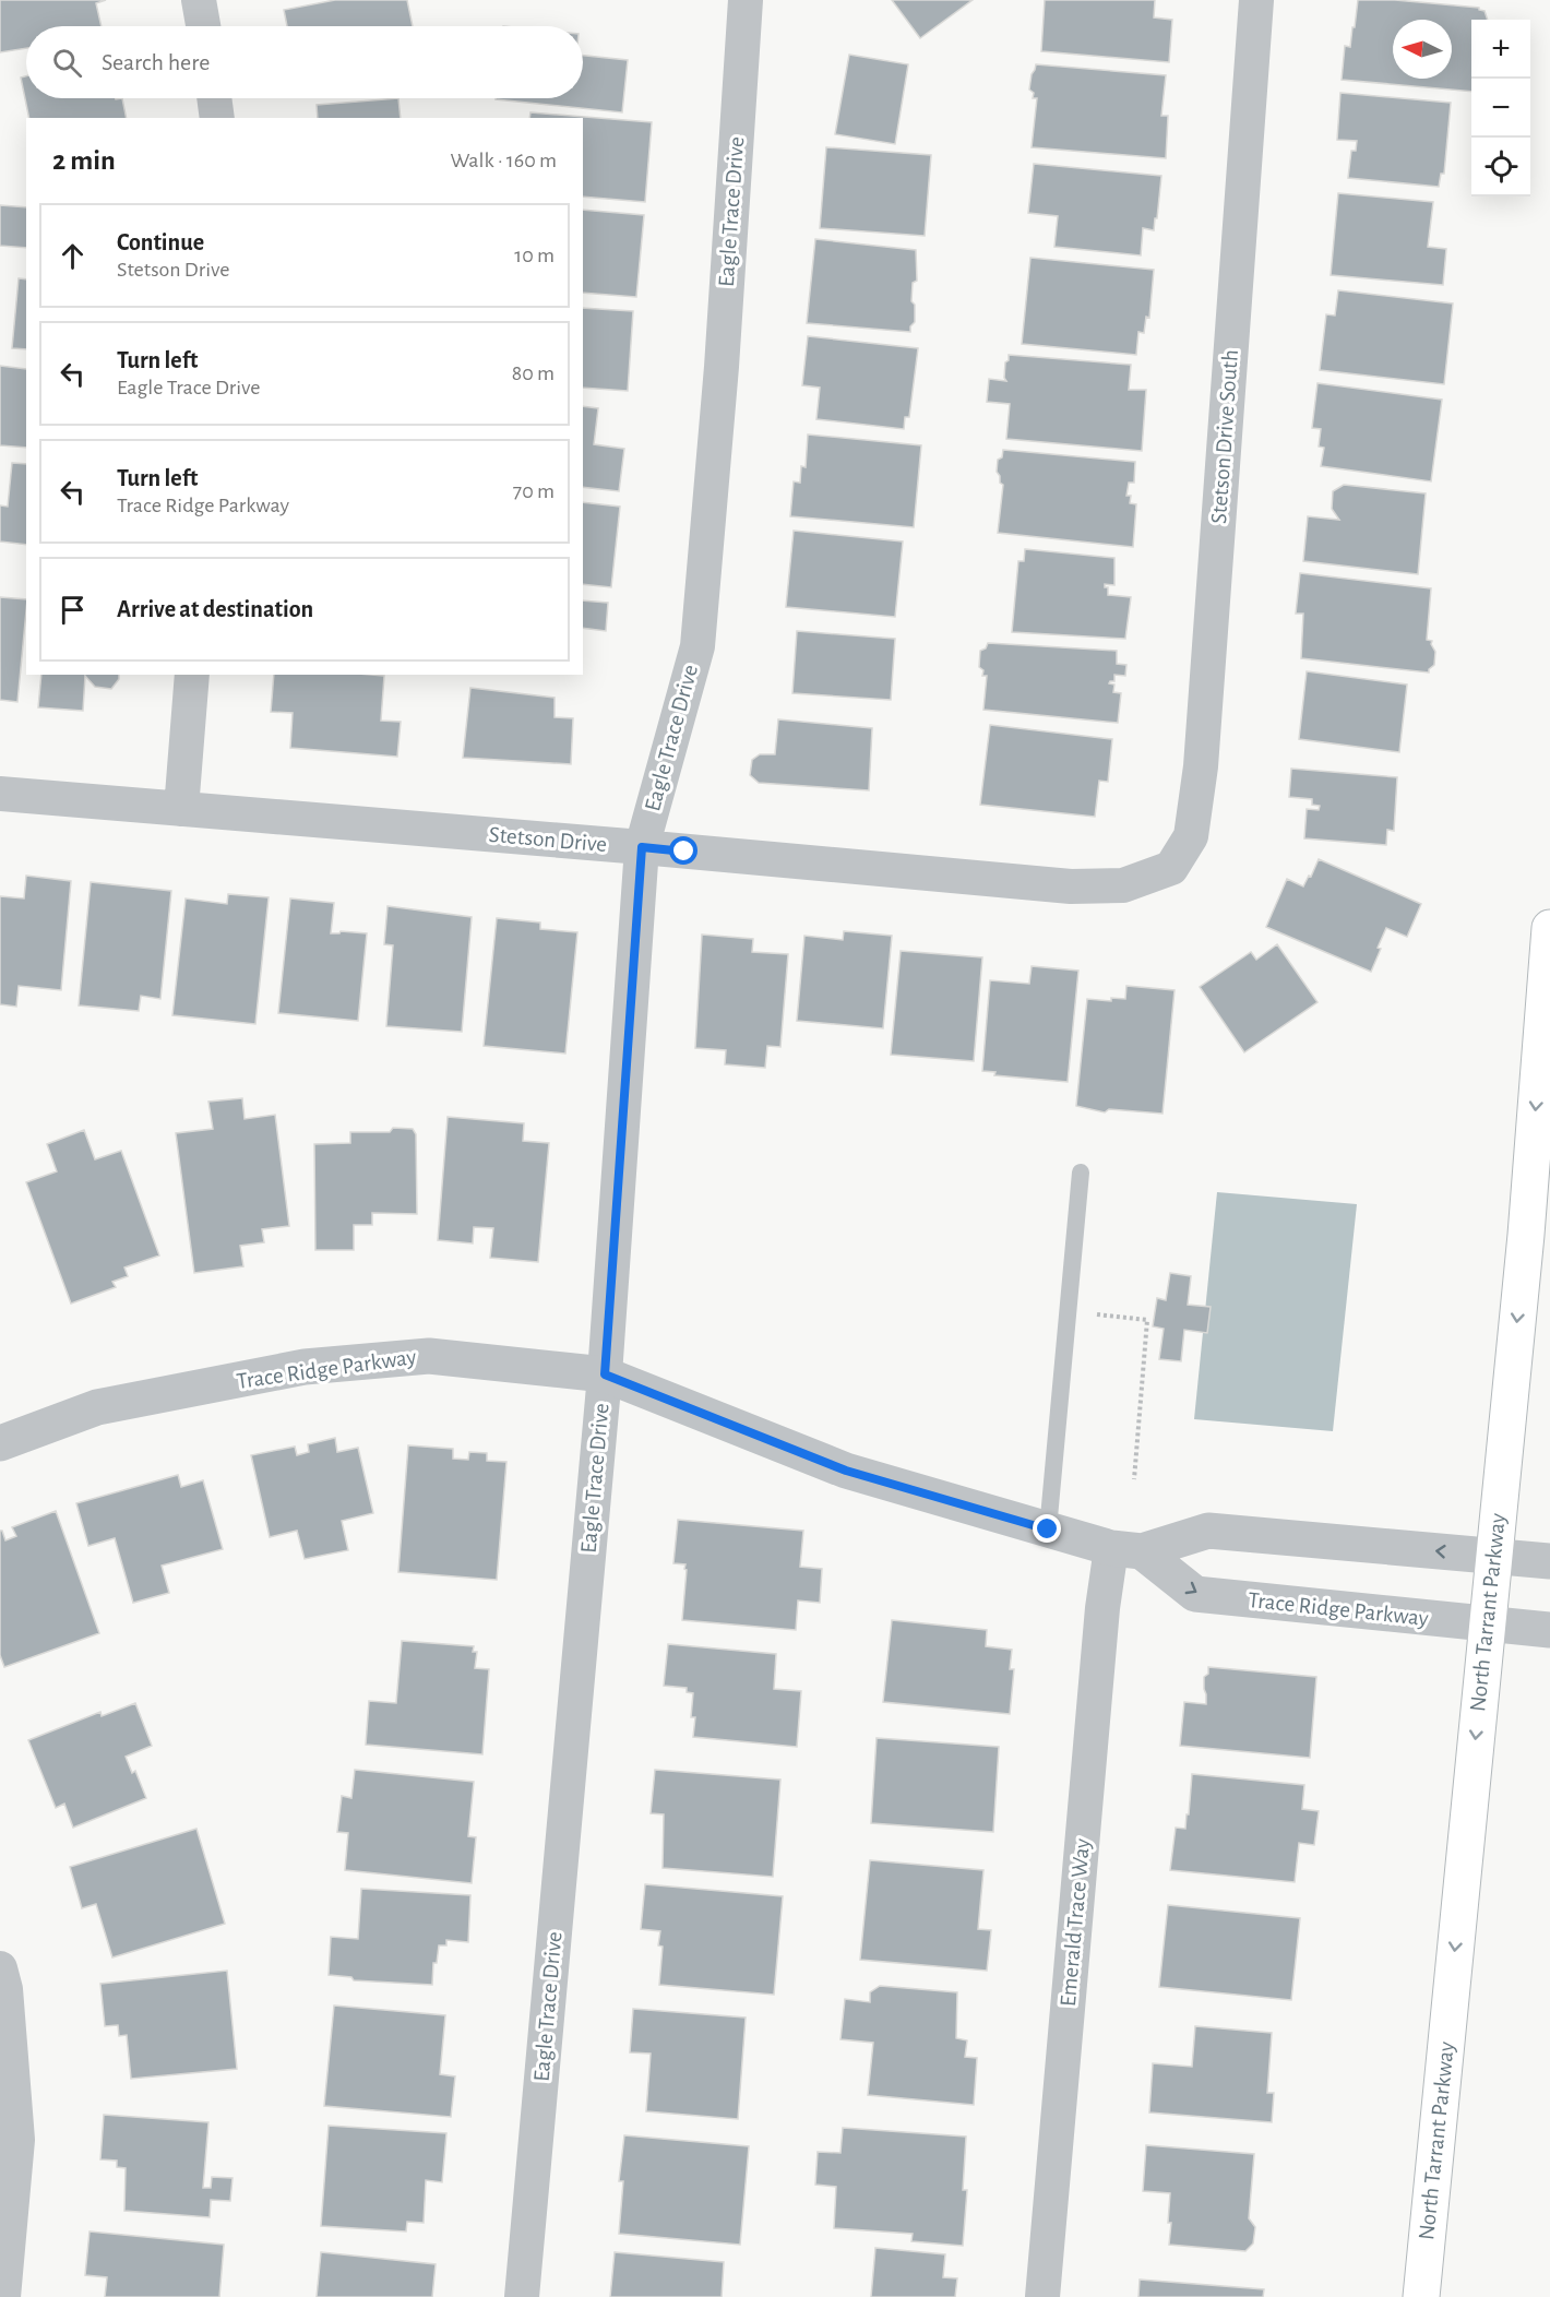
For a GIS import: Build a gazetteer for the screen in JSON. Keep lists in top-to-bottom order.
{
  "streets": {
    "main road": ["North Tarrant Parkway"],
    "street": [
      "Eagle Trace Drive",
      "Stetson Drive South",
      "Stetson Drive",
      "Trace Ridge Parkway",
      "Emerald Trace Way"
    ]
  },
  "crossings": [
    ["Eagle Trace Drive", "Stetson Drive"],
    ["Eagle Trace Drive", "Trace Ridge Parkway"],
    ["Stetson Drive South", "Stetson Drive"],
    ["Trace Ridge Parkway", "North Tarrant Parkway"],
    ["Trace Ridge Parkway", "Emerald Trace Way"]
  ],
  "one_way": ["North Tarrant Parkway"],
  "north": "left",
  "page": {
    "map_buttons": ["+", "−"],
    "search": "Search here",
    "heading": ["2 min", "Walk · 160 m"],
    "list": [
      ["Continue", "Stetson Drive", "10 m"],
      ["Turn left", "Eagle Trace Drive", "80 m"],
      ["Turn left", "Trace Ridge Parkway", "70 m"],
      "Arrive at destination"
    ]
  }
}
